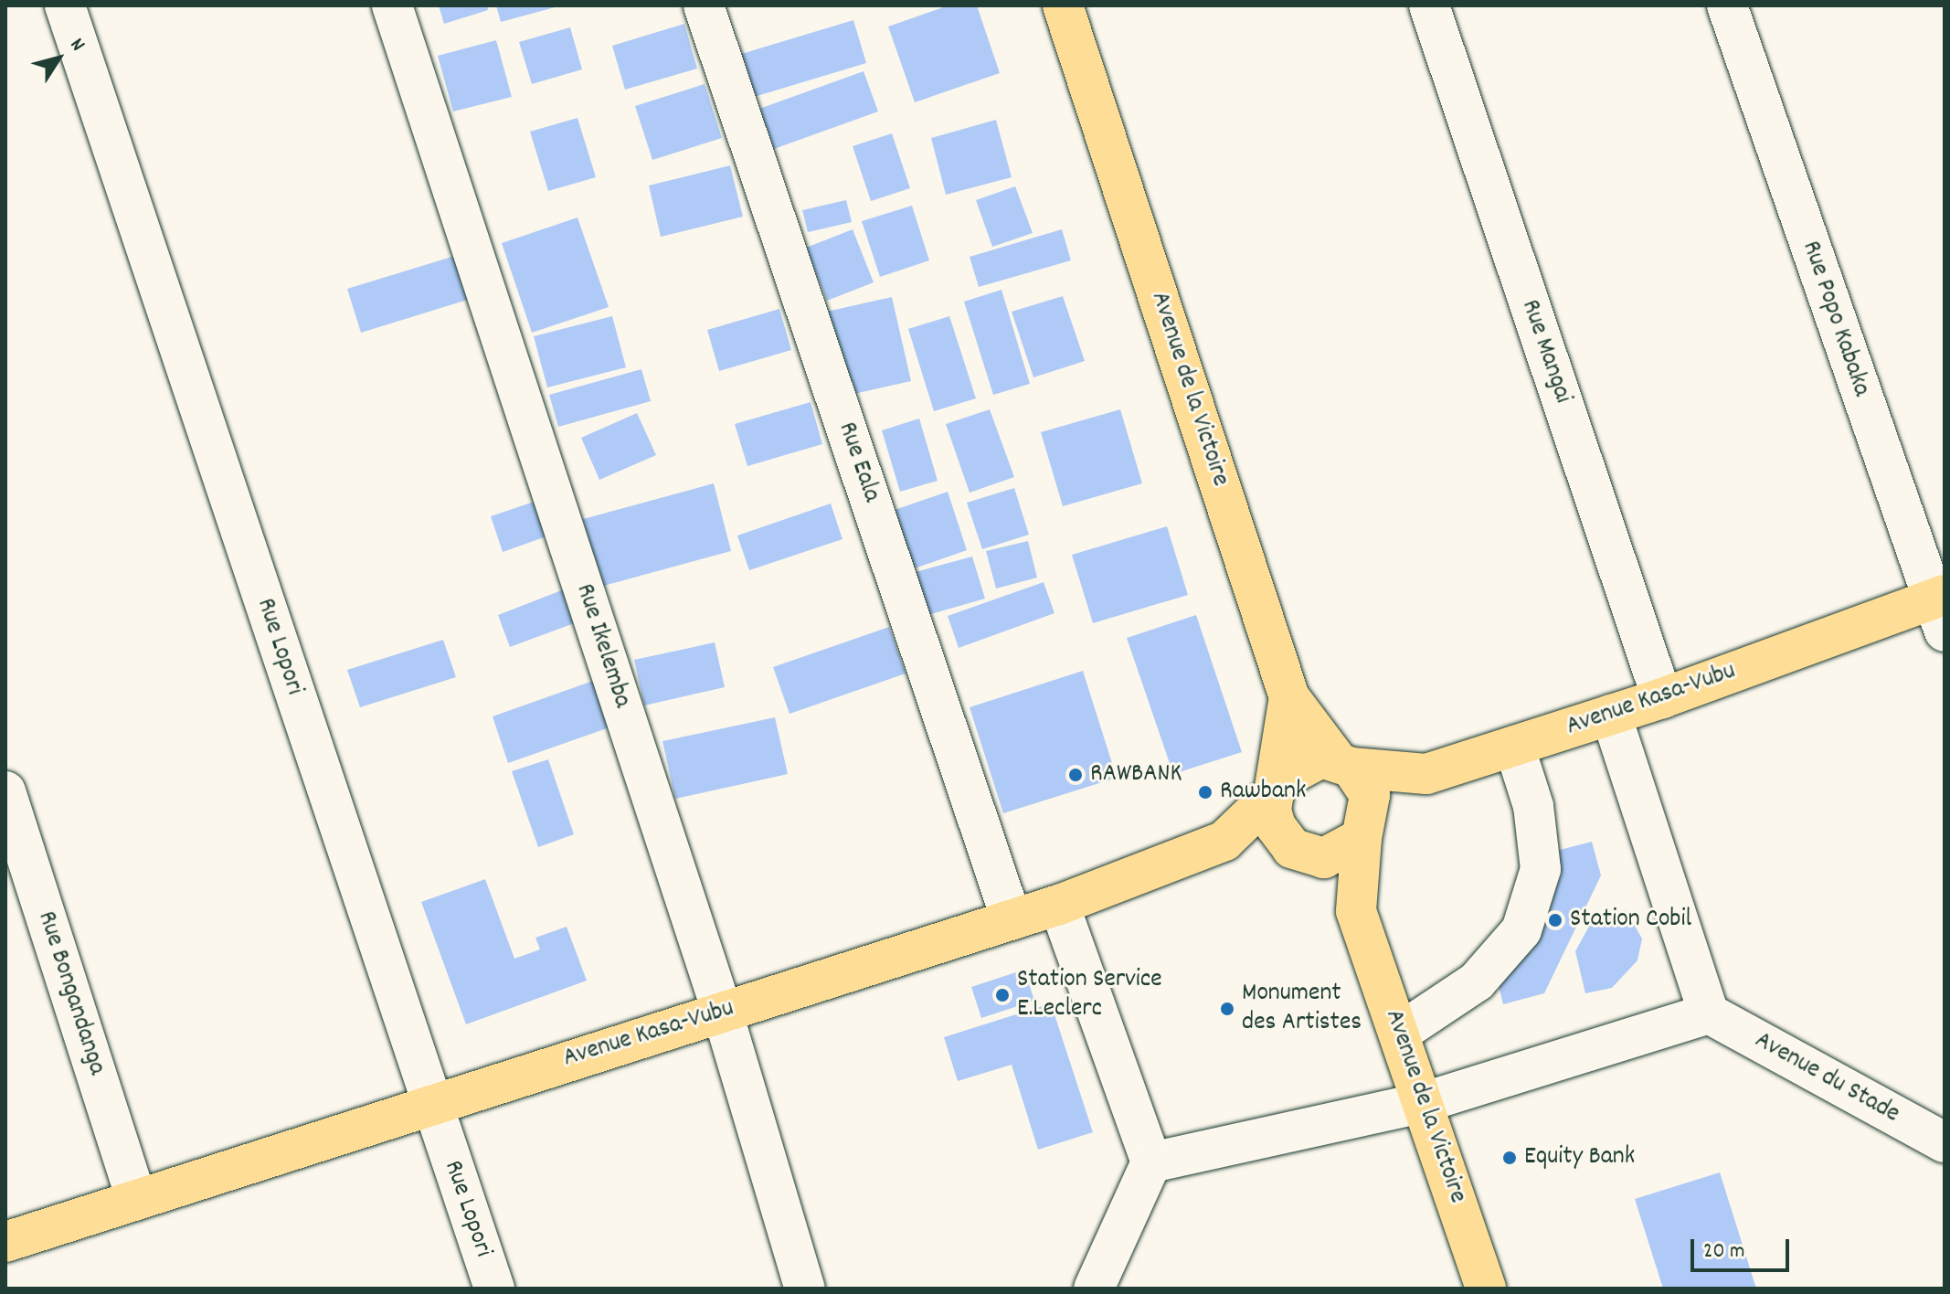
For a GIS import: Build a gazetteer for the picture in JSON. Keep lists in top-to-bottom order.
{
  "streets": {
    "main road": ["Avenue de la Victoire", "Avenue Kasa-Vubu"],
    "street": [
      "Rue Popo Kabaka",
      "Rue Mangai",
      "Rue Eala",
      "Rue Ikelemba",
      "Rue Lopori",
      "Rue Bongandanga",
      "Avenue du Stade"
    ]
  },
  "crossings": [
    ["Rue Popo Kabaka", "Avenue Kasa-Vubu"],
    ["Rue Mangai", "Avenue Kasa-Vubu"],
    ["Avenue de la Victoire", "Avenue Kasa-Vubu"],
    ["Rue Eala", "Avenue Kasa-Vubu"],
    ["Rue Ikelemba", "Avenue Kasa-Vubu"],
    ["Rue Lopori", "Avenue Kasa-Vubu"],
    ["Avenue Kasa-Vubu", "Rue Bongandanga"]
  ],
  "places": [
    "RAWBANK",
    "Rawbank",
    "Station Cobil",
    "Station Service E.Leclerc",
    "Monument des Artistes",
    "Equity Bank"
  ],
  "scale_bar": "20 m",
  "north": "top right"
}
